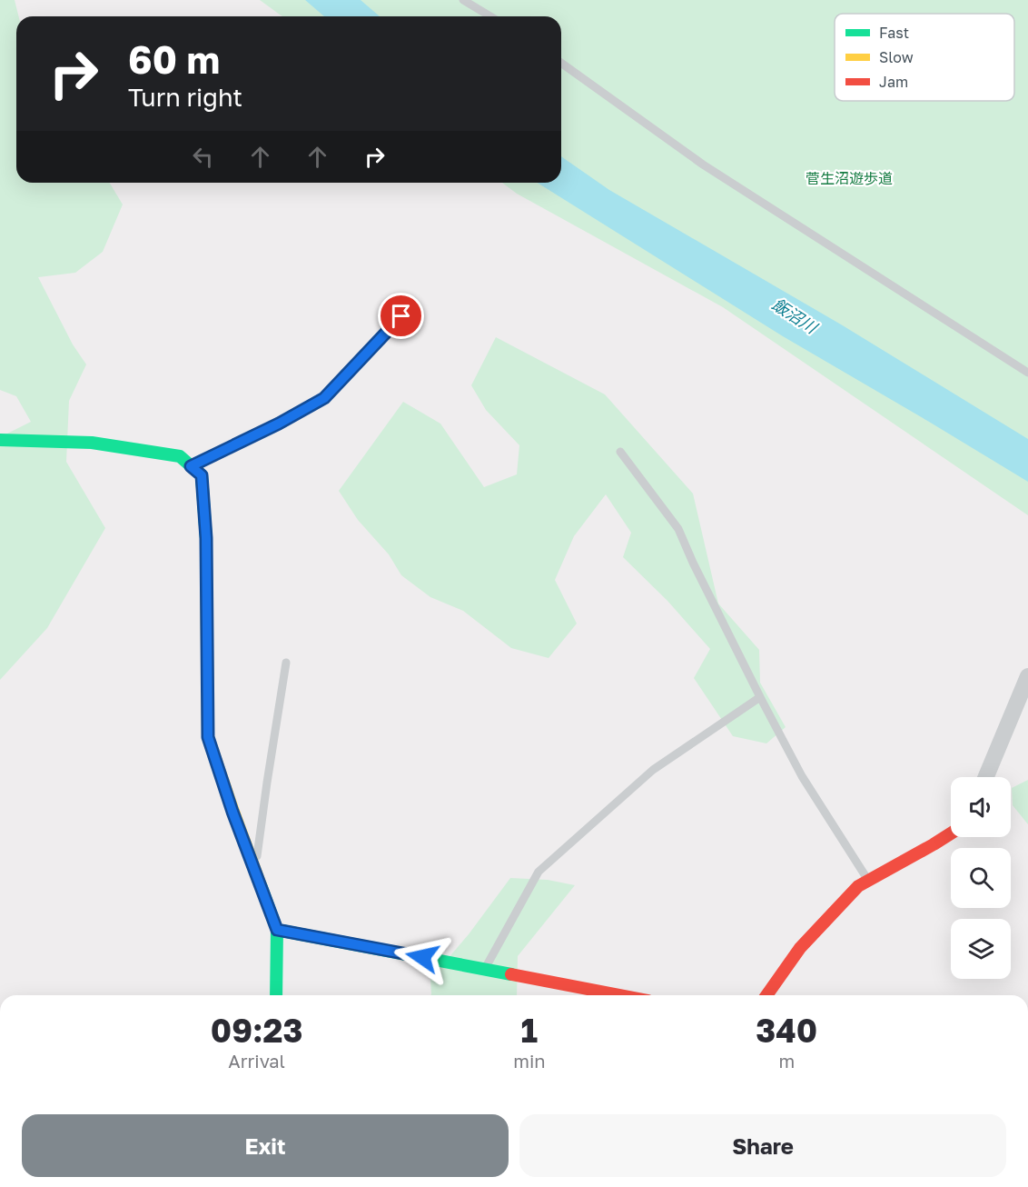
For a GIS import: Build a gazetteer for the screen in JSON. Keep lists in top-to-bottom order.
{
  "water": ["飯沼川"],
  "parks": ["菅生沼遊歩道"],
  "legend": ["Fast", "Slow", "Jam"],
  "page": {
    "turn": ["60 m", "Turn right"],
    "eta": [
      "09:23",
      "Arrival",
      "1",
      "min",
      "340",
      "m"
    ],
    "buttons": ["Exit", "Share"]
  }
}
